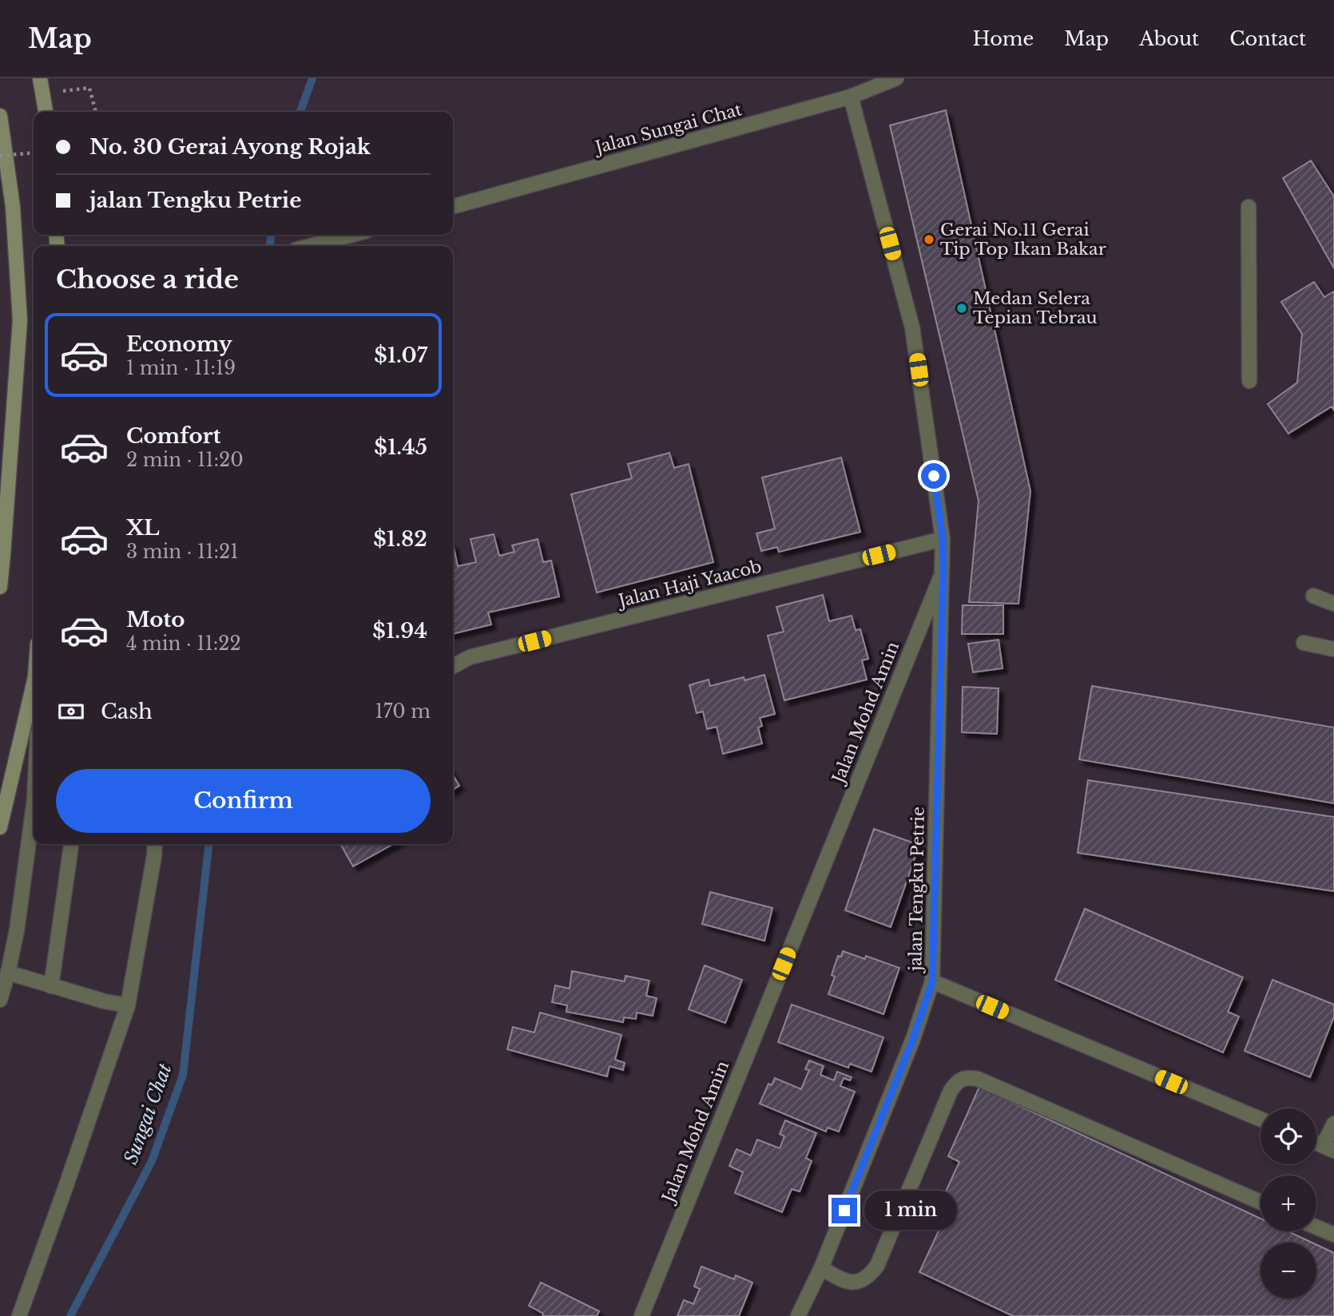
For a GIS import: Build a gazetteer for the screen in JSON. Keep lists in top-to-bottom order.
{
  "streets": {
    "street": [
      "Jalan Sungai Chat",
      "Jalan Haji Yaacob",
      "Jalan Mohd Amin",
      "jalan Tengku Petrie"
    ]
  },
  "crossings": [
    ["Jalan Sungai Chat", "Jalan Mohd Amin"],
    ["Jalan Haji Yaacob", "Jalan Mohd Amin"],
    ["Jalan Mohd Amin", "jalan Tengku Petrie"]
  ],
  "water": ["Sungai Chat"],
  "places": ["Gerai No.11 Gerai Tip Top Ikan Bakar", "Medan Selera Tepian Tebrau"],
  "page": {
    "header": "Map",
    "nav": [
      "Home",
      "Map",
      "About",
      "Contact"
    ],
    "banner": ["No. 30 Gerai Ayong Rojak", "jalan Tengku Petrie"],
    "heading": "Choose a ride",
    "list": [
      {
        "name": "Economy",
        "note": "1 min · 11:19",
        "value": "$1.07"
      },
      {
        "name": "Comfort",
        "note": "2 min · 11:20",
        "value": "$1.45"
      },
      {
        "name": "XL",
        "note": "3 min · 11:21",
        "value": "$1.82"
      },
      {
        "name": "Moto",
        "note": "4 min · 11:22",
        "value": "$1.94"
      }
    ],
    "pay": ["Cash", "170 m"],
    "buttons": "Confirm",
    "map_buttons": ["+", "−"],
    "bubble": "1 min"
  }
}
